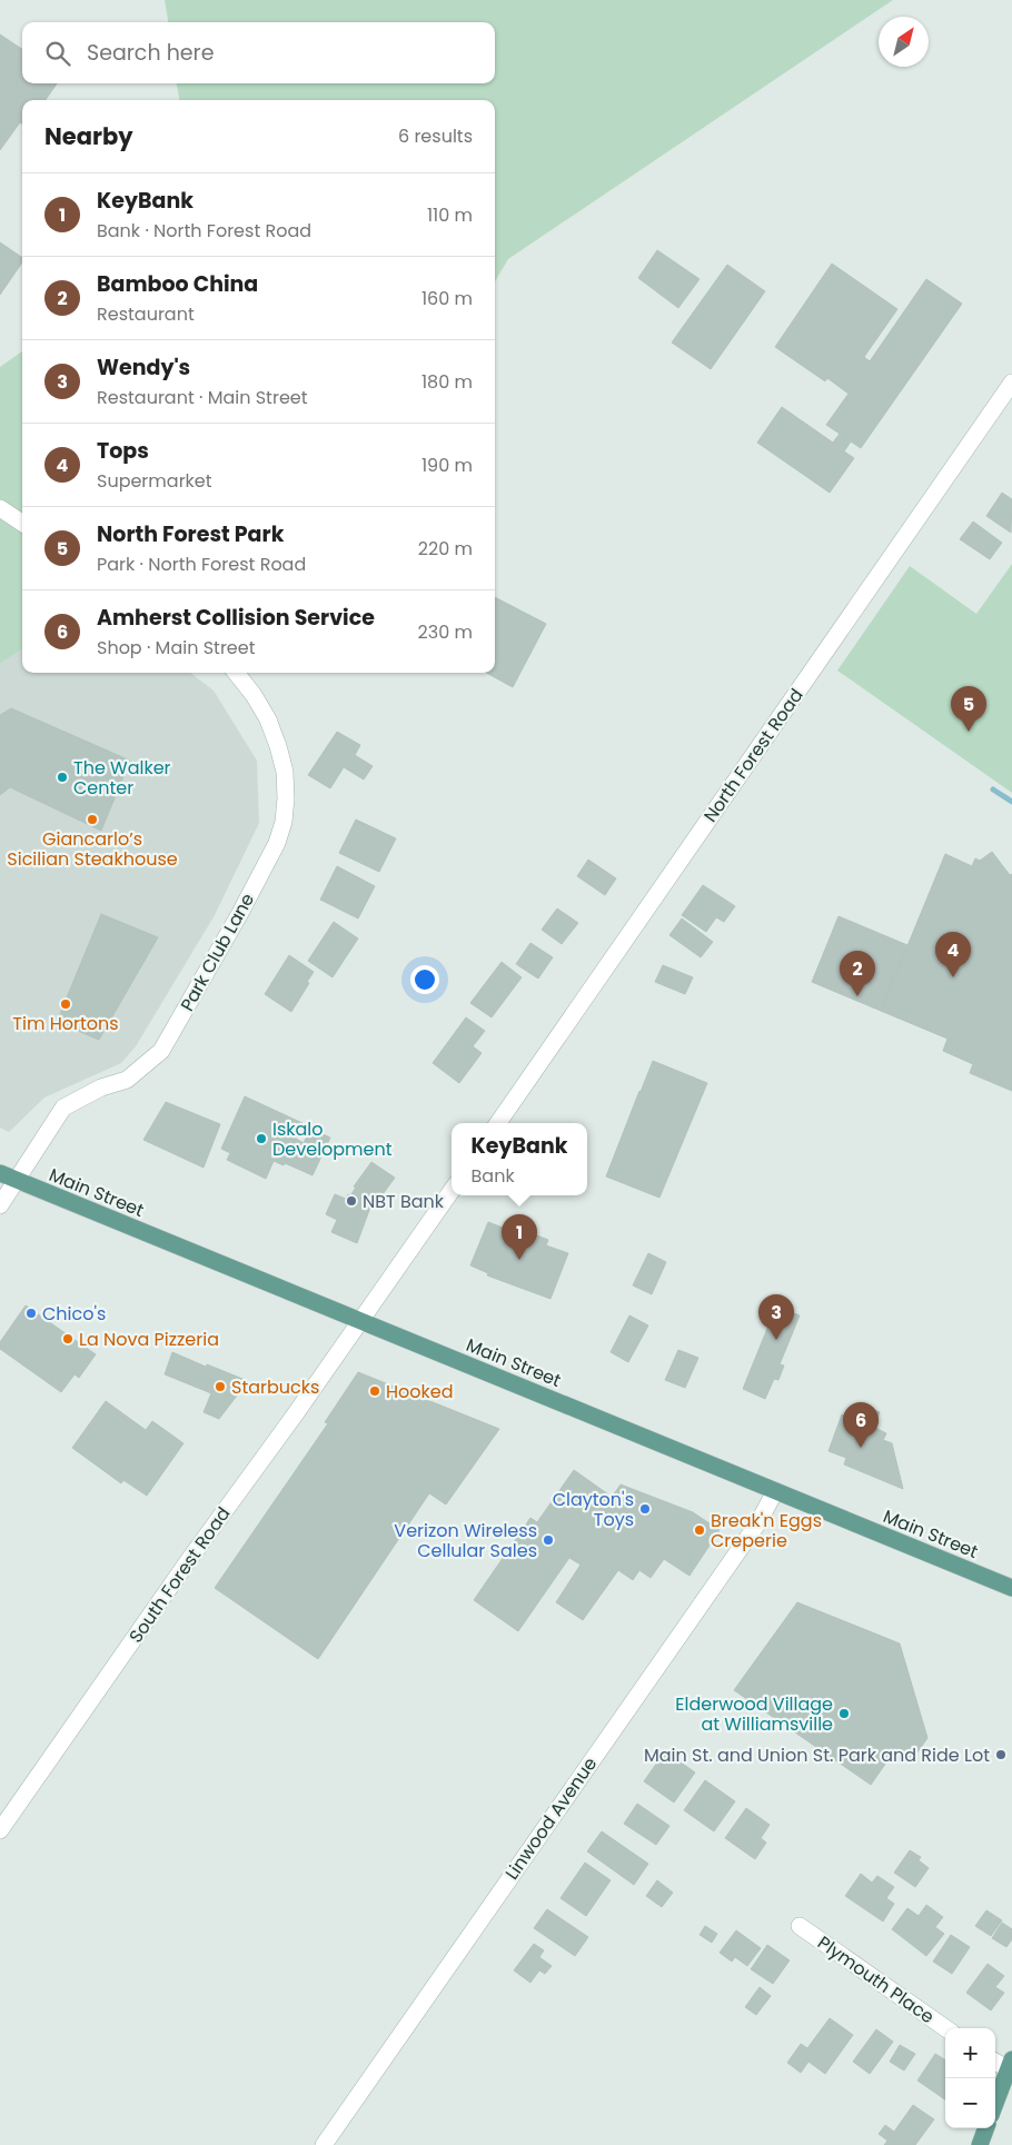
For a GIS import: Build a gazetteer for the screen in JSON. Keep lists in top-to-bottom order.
{
  "streets": {
    "main road": ["Main Street"],
    "street": [
      "North Forest Road",
      "Park Club Lane",
      "South Forest Road",
      "Linwood Avenue",
      "Plymouth Place"
    ]
  },
  "crossings": [
    ["Park Club Lane", "Main Street"],
    ["Main Street", "South Forest Road"],
    ["Main Street", "Linwood Avenue"]
  ],
  "places": [
    "The Walker Center",
    "Giancarlo’s Sicilian Steakhouse",
    "Tim Hortons",
    "Iskalo Development",
    "NBT Bank",
    "Chico's",
    "La Nova Pizzeria",
    "Starbucks",
    "Hooked",
    "Clayton's Toys",
    "Break'n Eggs Creperie",
    "Verizon Wireless Cellular Sales",
    "Elderwood Village at Williamsville",
    "Main St. and Union St. Park and Ride Lot"
  ],
  "north": "top right",
  "page": {
    "search": "Search here",
    "heading": ["Nearby", "6 results"],
    "list": [
      {
        "mark": "1",
        "name": "KeyBank",
        "note": "Bank · North Forest Road",
        "value": "110 m"
      },
      {
        "mark": "2",
        "name": "Bamboo China",
        "note": "Restaurant",
        "value": "160 m"
      },
      {
        "mark": "3",
        "name": "Wendy's",
        "note": "Restaurant · Main Street",
        "value": "180 m"
      },
      {
        "mark": "4",
        "name": "Tops",
        "note": "Supermarket",
        "value": "190 m"
      },
      {
        "mark": "5",
        "name": "North Forest Park",
        "note": "Park · North Forest Road",
        "value": "220 m"
      },
      {
        "mark": "6",
        "name": "Amherst Collision Service",
        "note": "Shop · Main Street",
        "value": "230 m"
      }
    ],
    "pins": [
      "5",
      "4",
      "2",
      "1",
      "3",
      "6"
    ],
    "popup": ["KeyBank", "Bank"],
    "map_buttons": ["+", "−"]
  }
}
